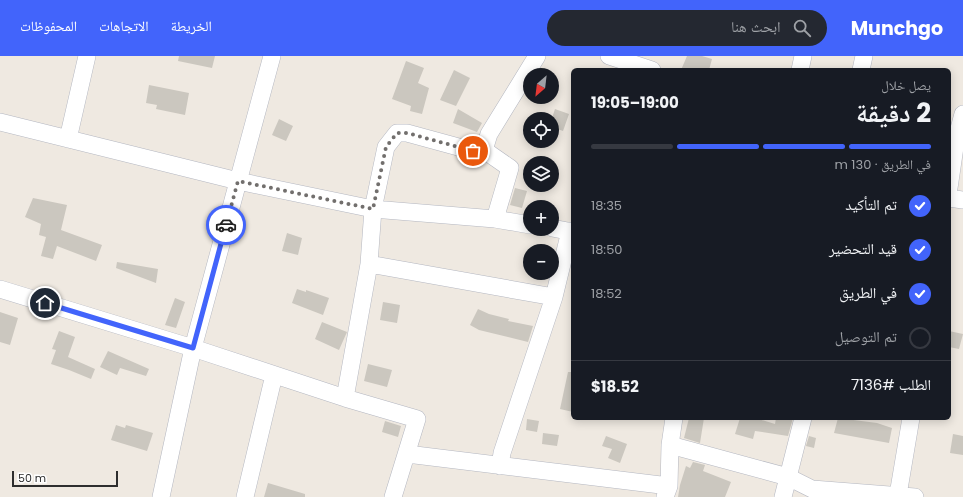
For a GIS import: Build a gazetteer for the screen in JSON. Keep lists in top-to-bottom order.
{
  "scale_bar": "50 m",
  "north": "bottom left",
  "page": {
    "header": "Munchgo",
    "search": "ابحث هنا",
    "nav": ["الخريطة", "الاتجاهات", "المحفوظات"],
    "map_buttons": ["+", "−"],
    "heading": ["2 دقيقة", "يصل خلال", "19:00–19:05"],
    "panel": ["الطلب #7136", "$18.52"],
    "bar": "في الطريق · 130 m",
    "list": [
      ["تم التأكيد", "18:35"],
      ["قيد التحضير", "18:50"],
      ["في الطريق", "18:52"],
      "تم التوصيل"
    ],
    "scale": "50 m"
  }
}
